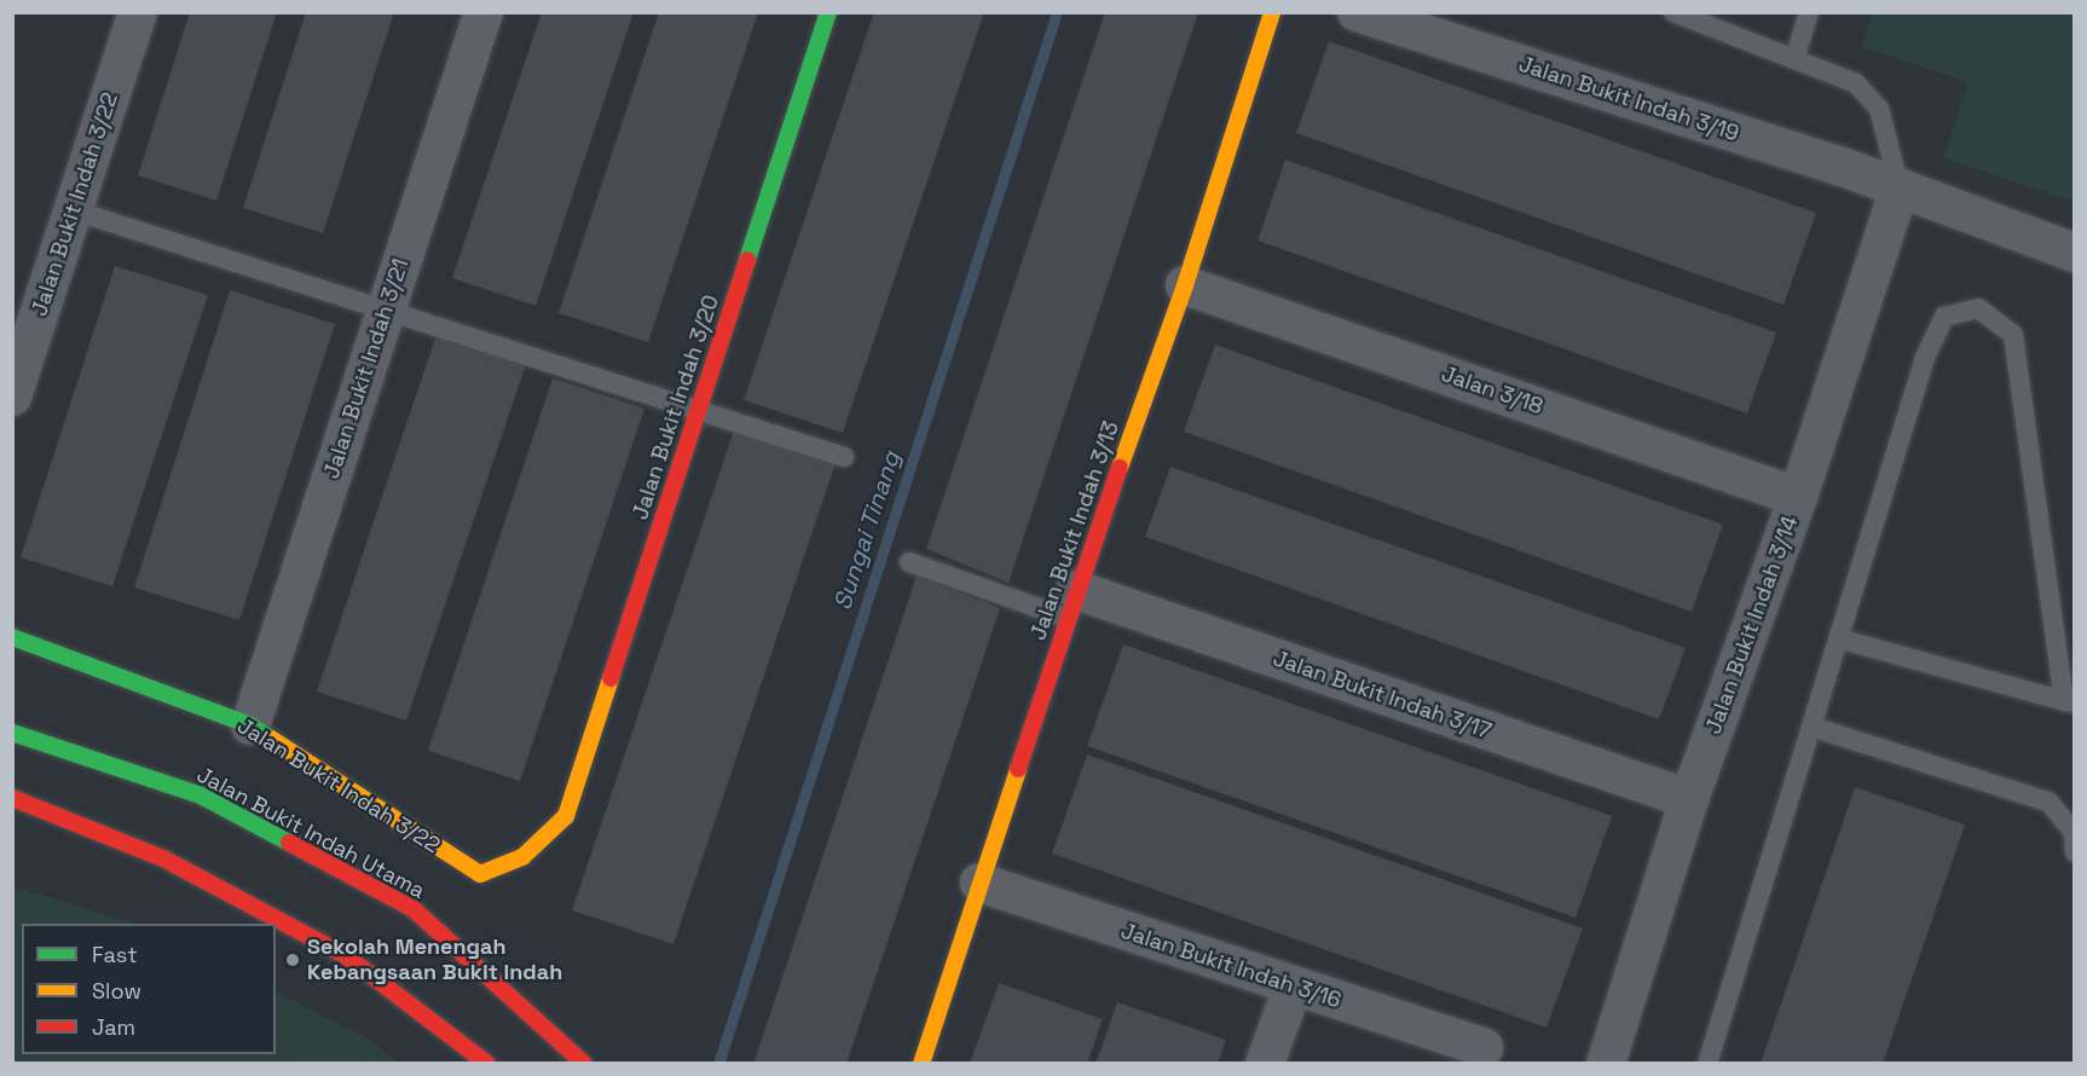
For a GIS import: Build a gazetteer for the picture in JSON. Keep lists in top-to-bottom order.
{
  "streets": {
    "street": [
      "Jalan Bukit Indah 3/19",
      "Jalan Bukit Indah 3/22",
      "Jalan Bukit Indah 3/21",
      "Jalan 3/18",
      "Jalan Bukit Indah 3/20",
      "Jalan Bukit Indah 3/13",
      "Jalan Bukit Indah 3/14",
      "Jalan Bukit Indah 3/17",
      "Jalan Bukit Indah Utama",
      "Jalan Bukit Indah 3/16"
    ]
  },
  "crossings": [
    ["Jalan Bukit Indah 3/19", "Jalan Bukit Indah 3/14"],
    ["Jalan Bukit Indah 3/22", "Jalan Bukit Indah 3/21"],
    ["Jalan Bukit Indah 3/22", "Jalan Bukit Indah 3/20"],
    ["Jalan 3/18", "Jalan Bukit Indah 3/13"],
    ["Jalan 3/18", "Jalan Bukit Indah 3/14"],
    ["Jalan Bukit Indah 3/13", "Jalan Bukit Indah 3/17"],
    ["Jalan Bukit Indah 3/13", "Jalan Bukit Indah 3/16"],
    ["Jalan Bukit Indah 3/14", "Jalan Bukit Indah 3/17"]
  ],
  "water": ["Sungai Tinang"],
  "places": ["Sekolah Menengah Kebangsaan Bukit Indah"],
  "legend": ["Fast", "Slow", "Jam"]
}
